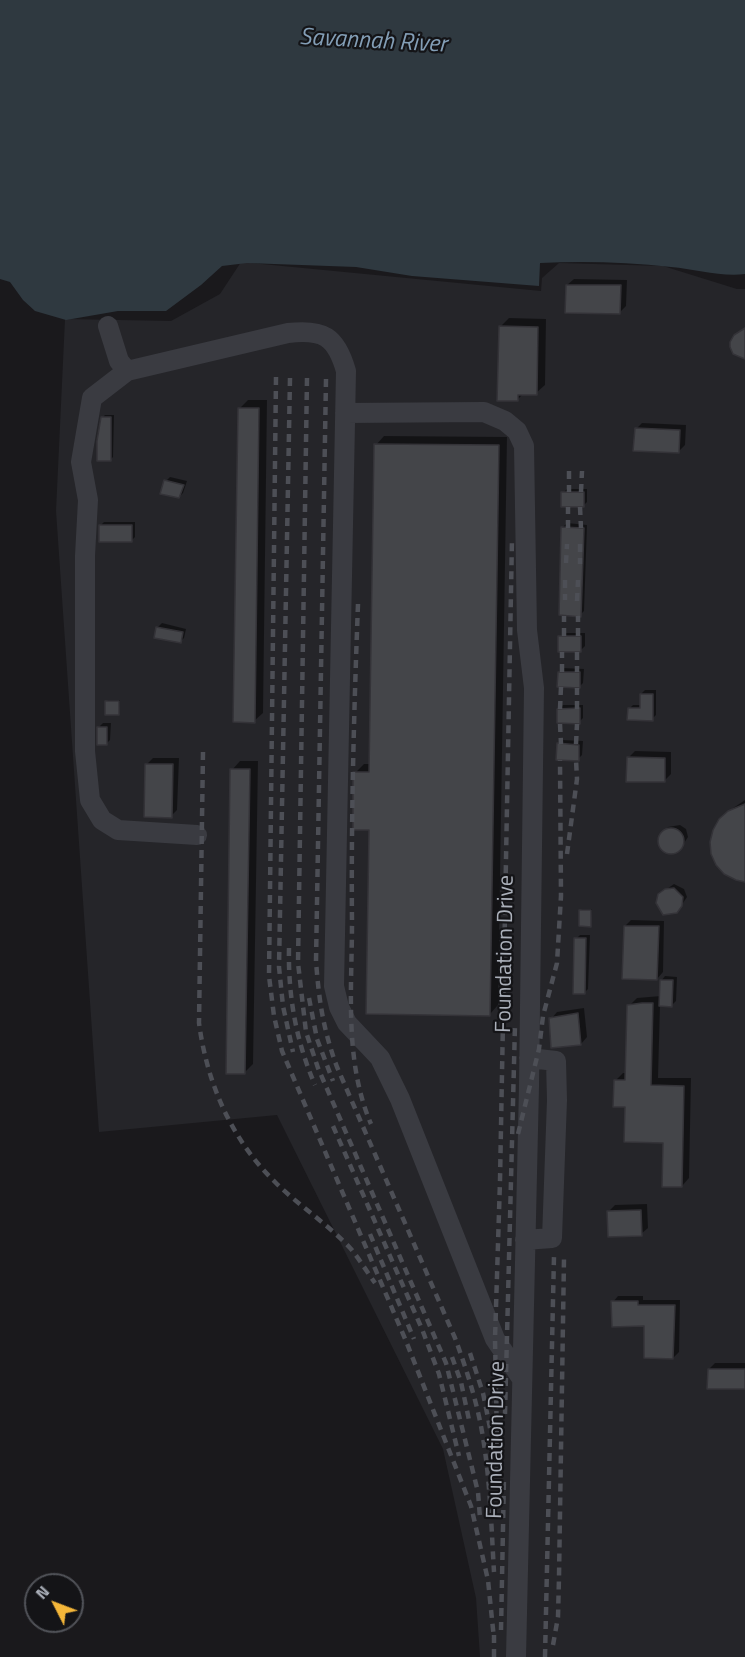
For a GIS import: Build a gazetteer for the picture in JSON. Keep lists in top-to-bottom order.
{
  "streets": {
    "street": ["Foundation Drive"]
  },
  "water": ["Savannah River"],
  "north": "top left"
}
